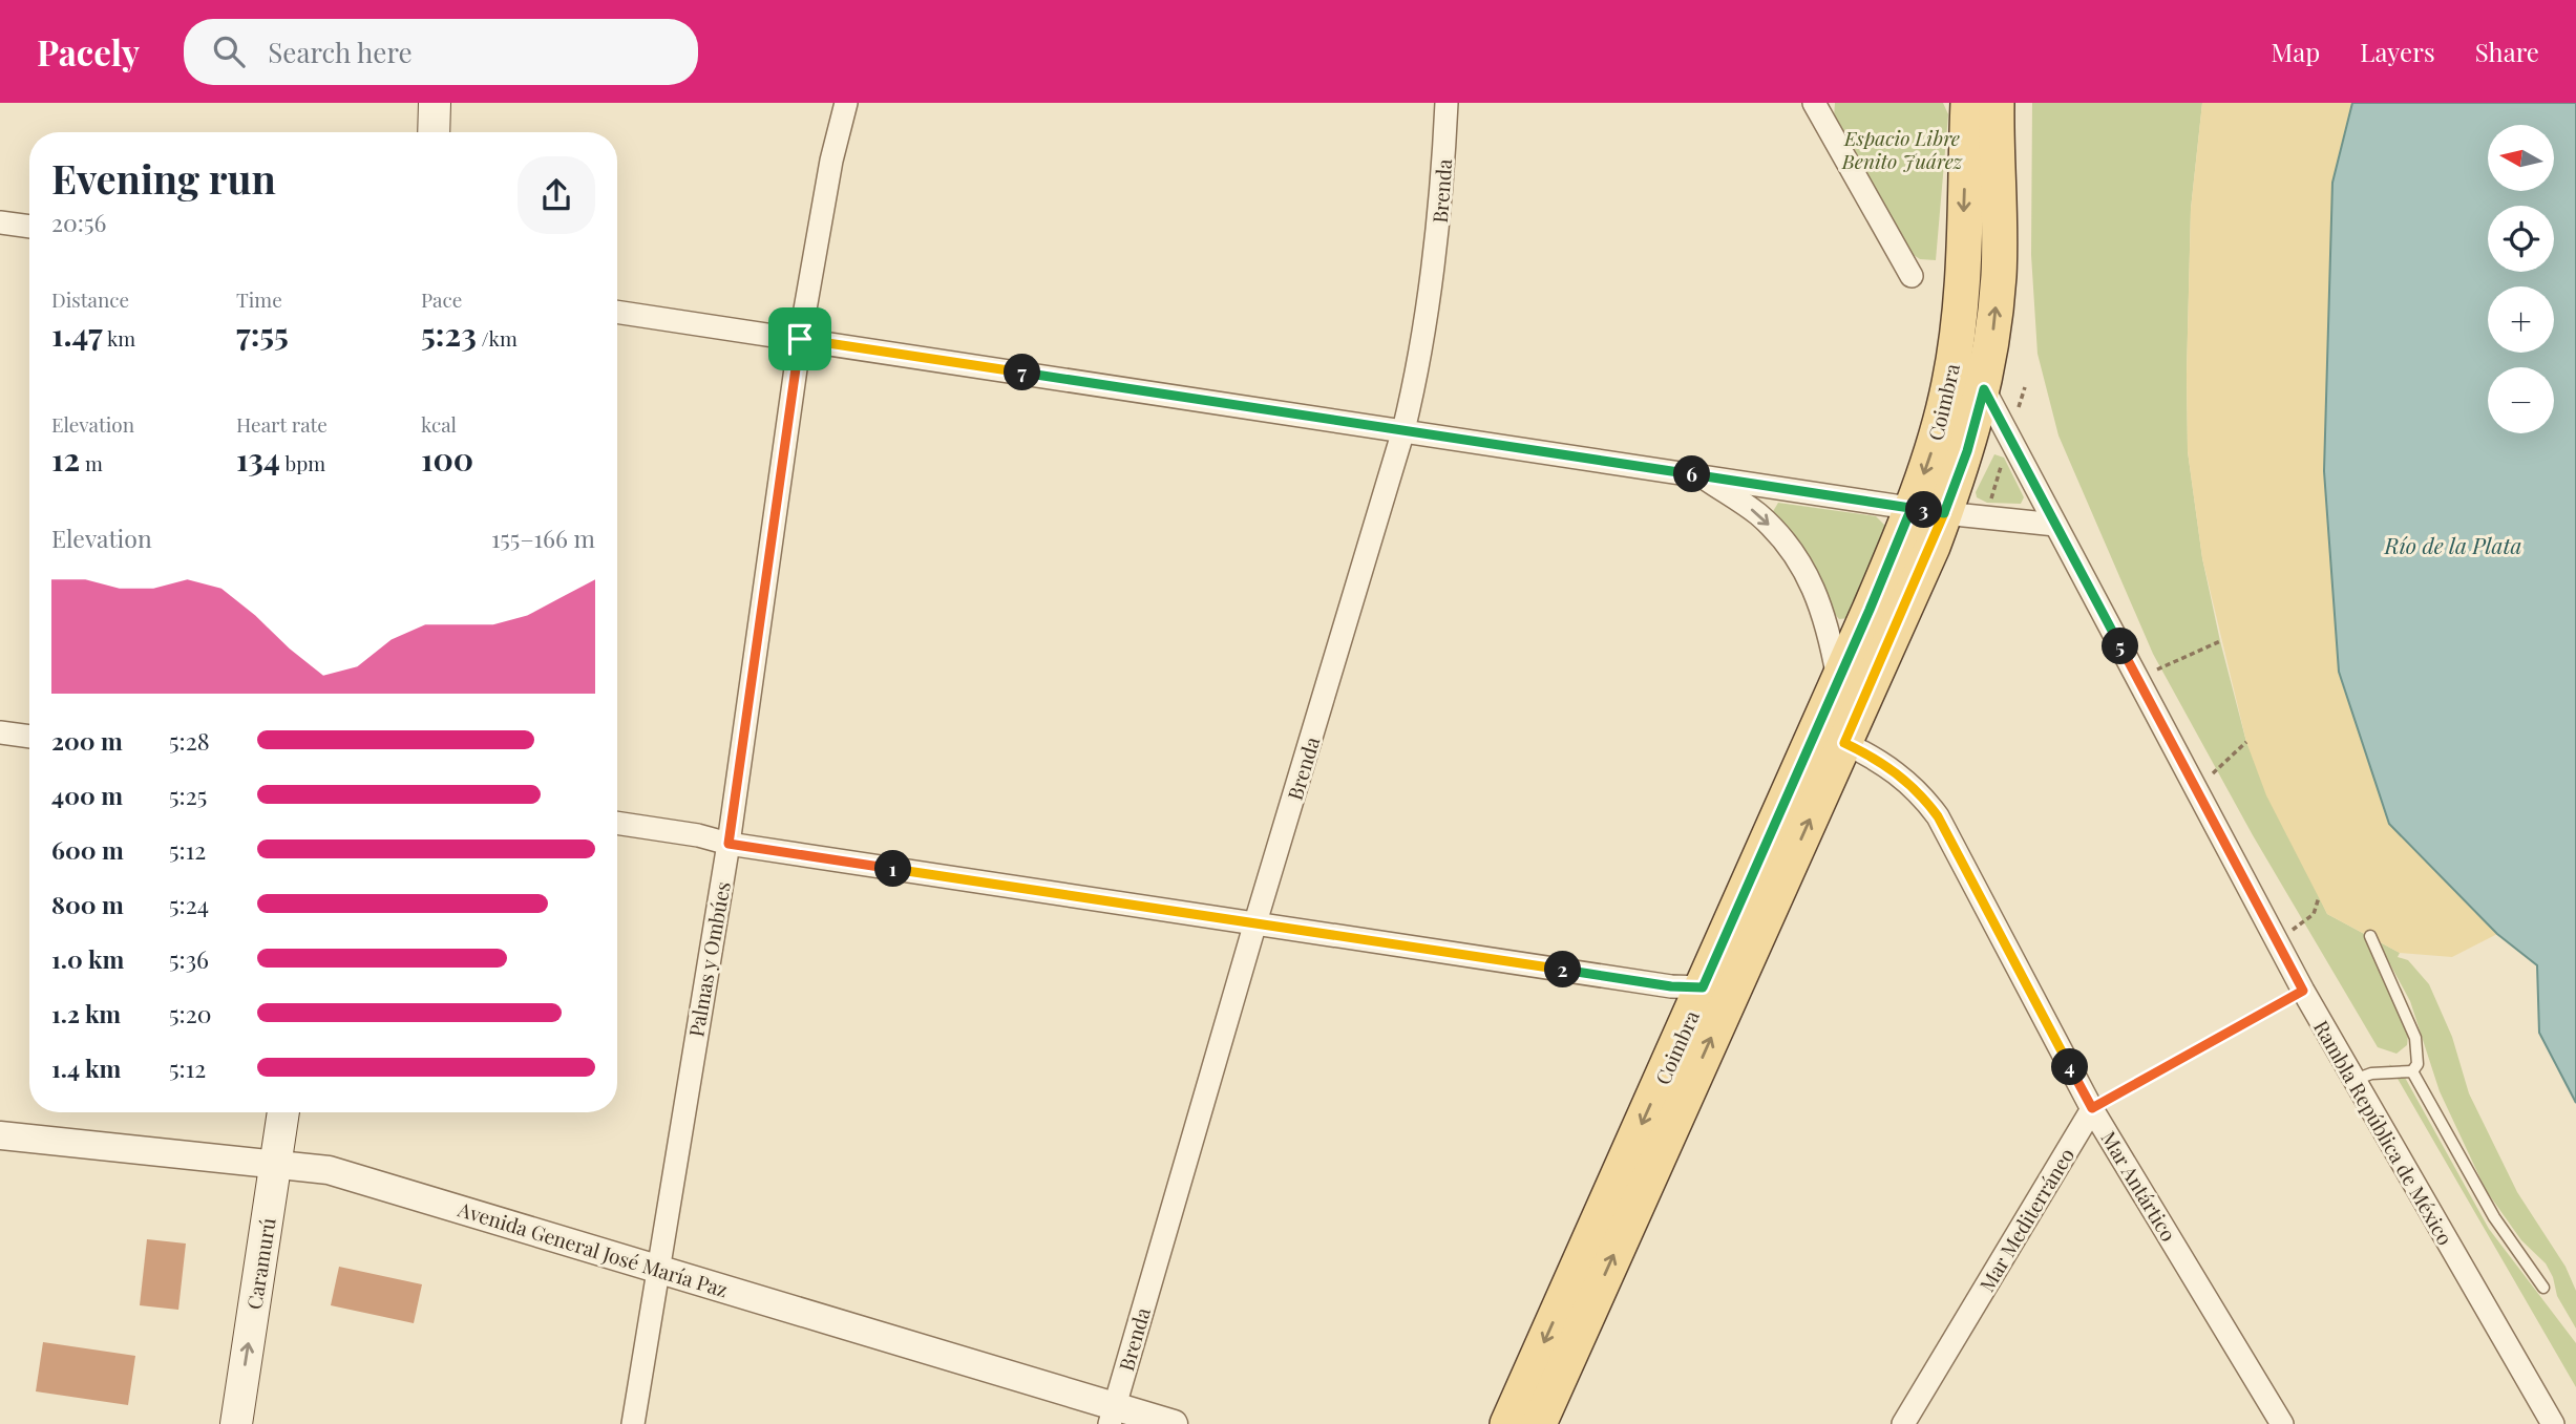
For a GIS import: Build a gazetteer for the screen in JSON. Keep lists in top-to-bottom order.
{
  "streets": {
    "main road": ["Coimbra", "Caramurú"],
    "street": [
      "Brenda",
      "Palmas y Ombúes",
      "Rambla República de México",
      "Mar Antártico",
      "Mar Mediterráneo",
      "Avenida General José María Paz"
    ]
  },
  "crossings": [
    ["Brenda", "Avenida General José María Paz"],
    ["Coimbra", "Rambla República de México"],
    ["Coimbra", "Mar Antártico"],
    ["Palmas y Ombúes", "Avenida General José María Paz"],
    ["Mar Antártico", "Mar Mediterráneo"],
    ["Avenida General José María Paz", "Caramurú"]
  ],
  "one_way": ["Caramurú"],
  "water": ["Río de la Plata"],
  "parks": ["Espacio Libre Benito Juárez"],
  "north": "left",
  "page": {
    "header": "Pacely",
    "search": "Search here",
    "nav": ["Map", "Layers", "Share"],
    "map_buttons": ["+", "−"],
    "heading": ["Evening run", "20:56"],
    "stats": [
      ["Distance", "1.47 km"],
      ["Time", "7:55"],
      ["Pace", "5:23 /km"],
      ["Elevation", "12 m"],
      ["Heart rate", "134 bpm"],
      ["kcal", "100"]
    ],
    "pins": [
      "7",
      "6",
      "3",
      "5",
      "1",
      "2",
      "4"
    ],
    "chart": ["Elevation", "155–166 m"],
    "list": [
      {
        "name": "200 m",
        "note": "5:28"
      },
      {
        "name": "400 m",
        "note": "5:25"
      },
      {
        "name": "600 m",
        "note": "5:12"
      },
      {
        "name": "800 m",
        "note": "5:24"
      },
      {
        "name": "1.0 km",
        "note": "5:36"
      },
      {
        "name": "1.2 km",
        "note": "5:20"
      },
      {
        "name": "1.4 km",
        "note": "5:12"
      }
    ]
  }
}
